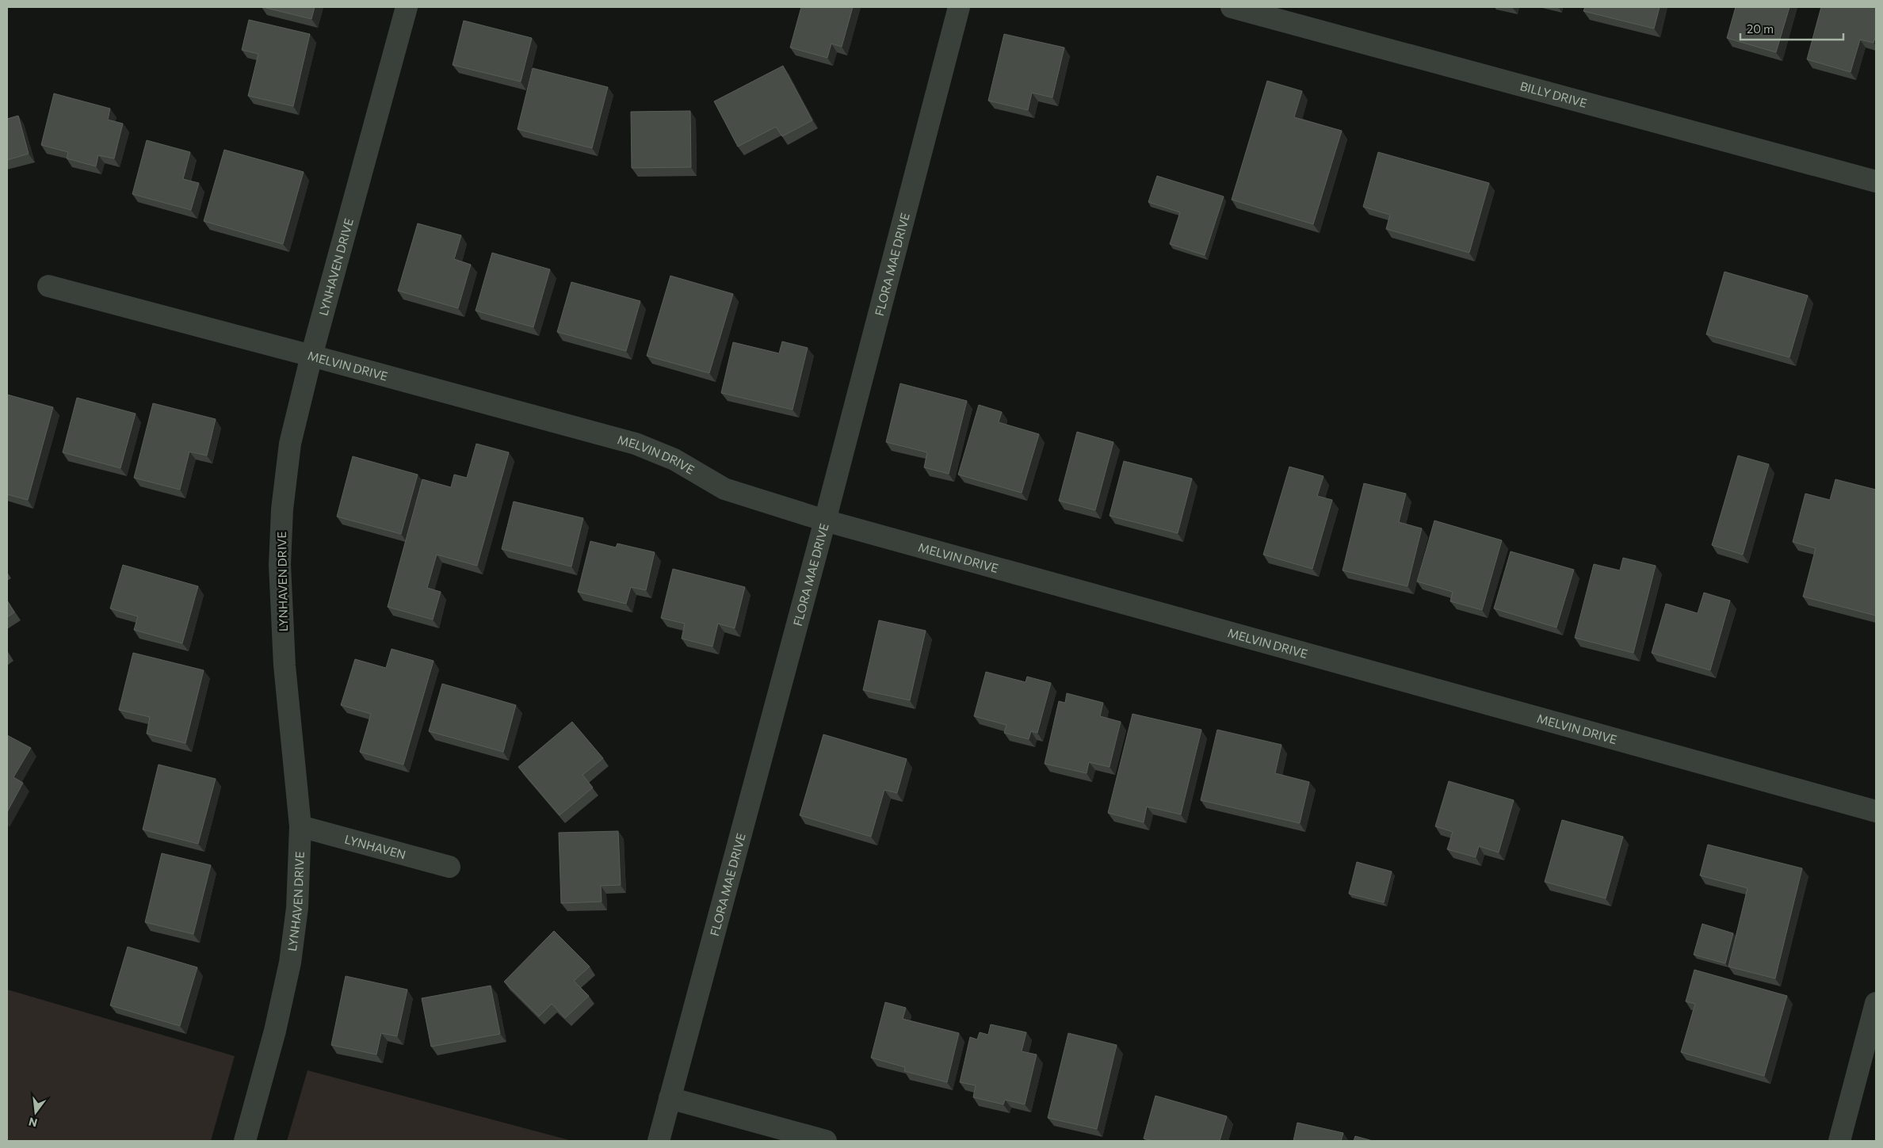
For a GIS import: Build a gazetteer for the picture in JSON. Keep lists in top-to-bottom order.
{
  "streets": {
    "street": [
      "BILLY DRIVE",
      "FLORA MAE DRIVE",
      "LYNHAVEN DRIVE",
      "MELVIN DRIVE",
      "LYNHAVEN"
    ]
  },
  "crossings": [
    ["FLORA MAE DRIVE", "MELVIN DRIVE"],
    ["LYNHAVEN DRIVE", "MELVIN DRIVE"],
    ["LYNHAVEN DRIVE", "LYNHAVEN"]
  ],
  "scale_bar": "20 m",
  "north": "bottom"
}
